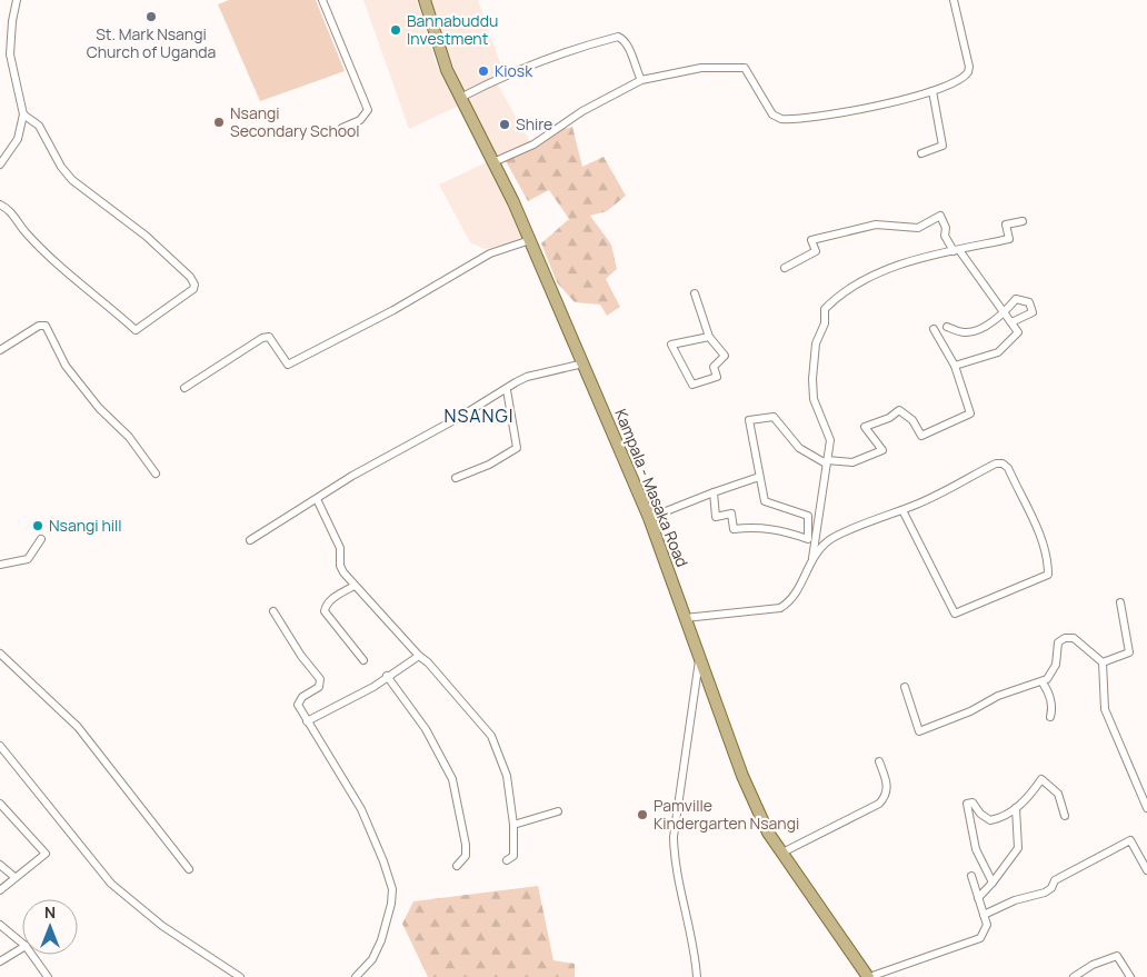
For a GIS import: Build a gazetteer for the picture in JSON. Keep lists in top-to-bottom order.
{
  "streets": {
    "main road": ["Kampala - Masaka Road"]
  },
  "districts": ["NSANGI"],
  "places": [
    "St. Mark Nsangi Church of Uganda",
    "Bannabuddu Investment",
    "Kiosk",
    "Nsangi Secondary School",
    "Shire",
    "Nsangi hill",
    "Pamville Kindergarten Nsangi"
  ],
  "north": "top"
}
